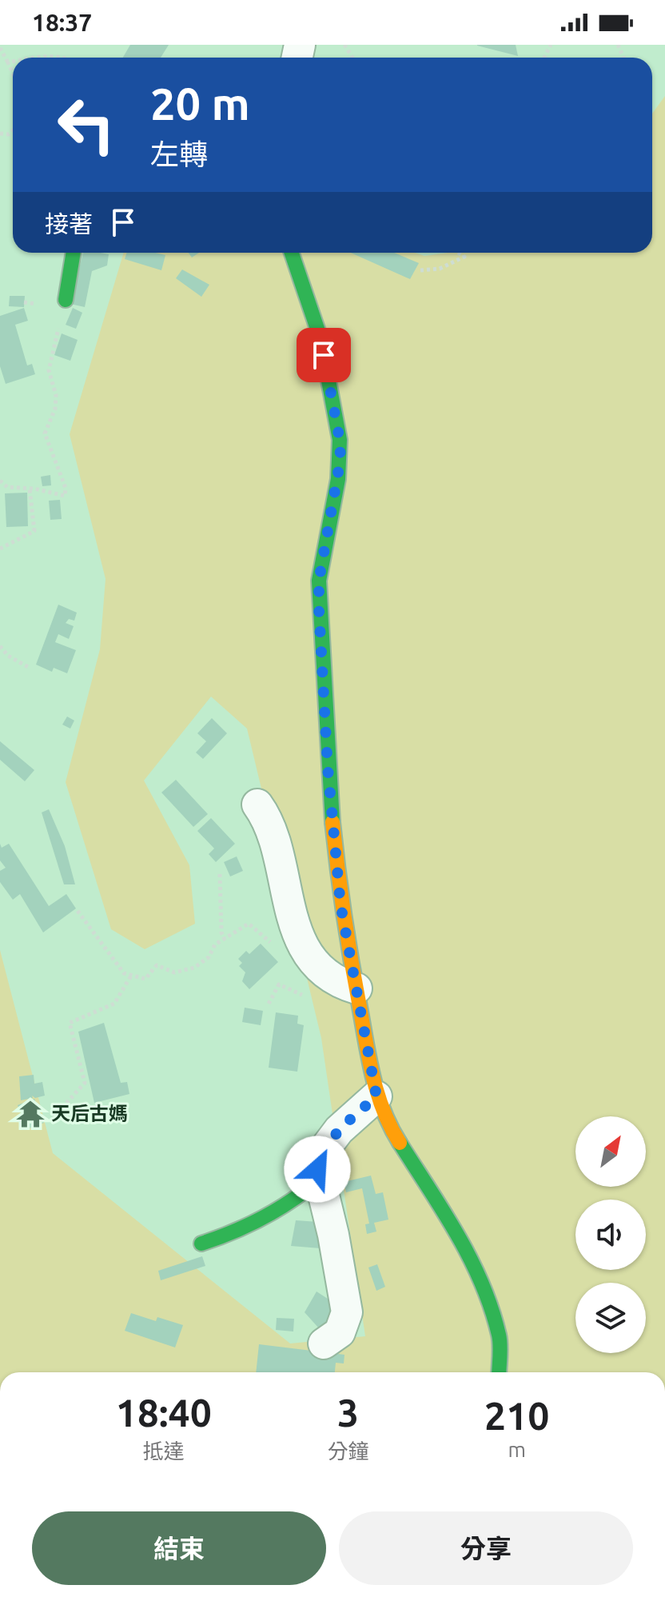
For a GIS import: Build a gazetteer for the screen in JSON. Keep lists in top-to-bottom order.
{
  "places": {
    "temple": ["天后古媽"]
  },
  "north": "top right",
  "page": {
    "status": "18:37",
    "turn": ["20 m", "左轉"],
    "then": "接著",
    "eta": [
      "18:40",
      "抵達",
      "3",
      "分鐘",
      "210",
      "m"
    ],
    "buttons": ["結束", "分享"]
  }
}
